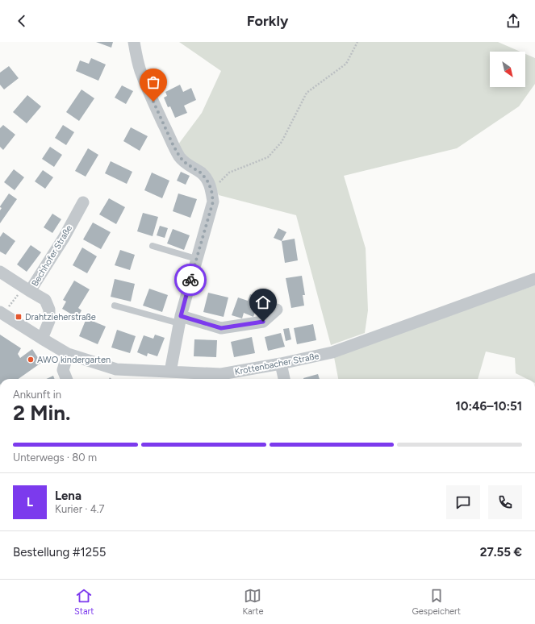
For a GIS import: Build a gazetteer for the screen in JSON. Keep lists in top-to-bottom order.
{
  "streets": {
    "street": ["Bechhofer Straße", "Krottenbacher Straße"]
  },
  "crossings": [
    ["Bechhofer Straße", "Krottenbacher Straße"]
  ],
  "places": {
    "transit": ["Drahtzieherstraße"],
    "other": ["AWO kindergarten"]
  },
  "north": "bottom right",
  "page": {
    "header": "Forkly",
    "heading": ["2 Min.", "Ankunft in", "10:46–10:51"],
    "panel": [
      "Lena",
      "Kurier · 4.7",
      "Bestellung #1255",
      "27.55 €"
    ],
    "bar": "Unterwegs · 80 m",
    "round": "L",
    "tabs": ["Start", "Karte", "Gespeichert"]
  }
}
